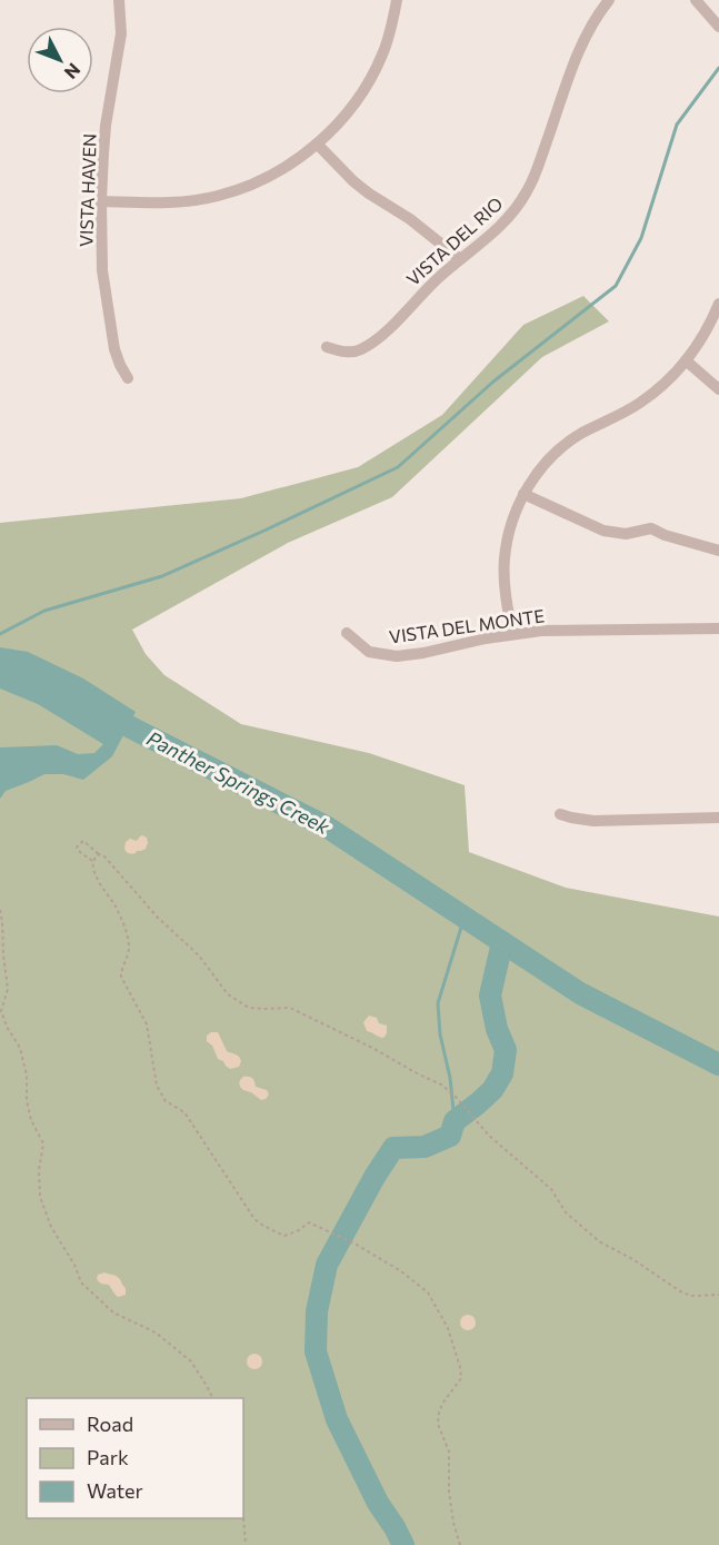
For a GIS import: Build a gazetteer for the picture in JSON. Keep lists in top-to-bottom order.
{
  "streets": {
    "street": ["VISTA HAVEN", "VISTA DEL RIO", "VISTA DEL MONTE"]
  },
  "water": ["Panther Springs Creek"],
  "legend": ["Road", "Park", "Water"],
  "north": "bottom right"
}
